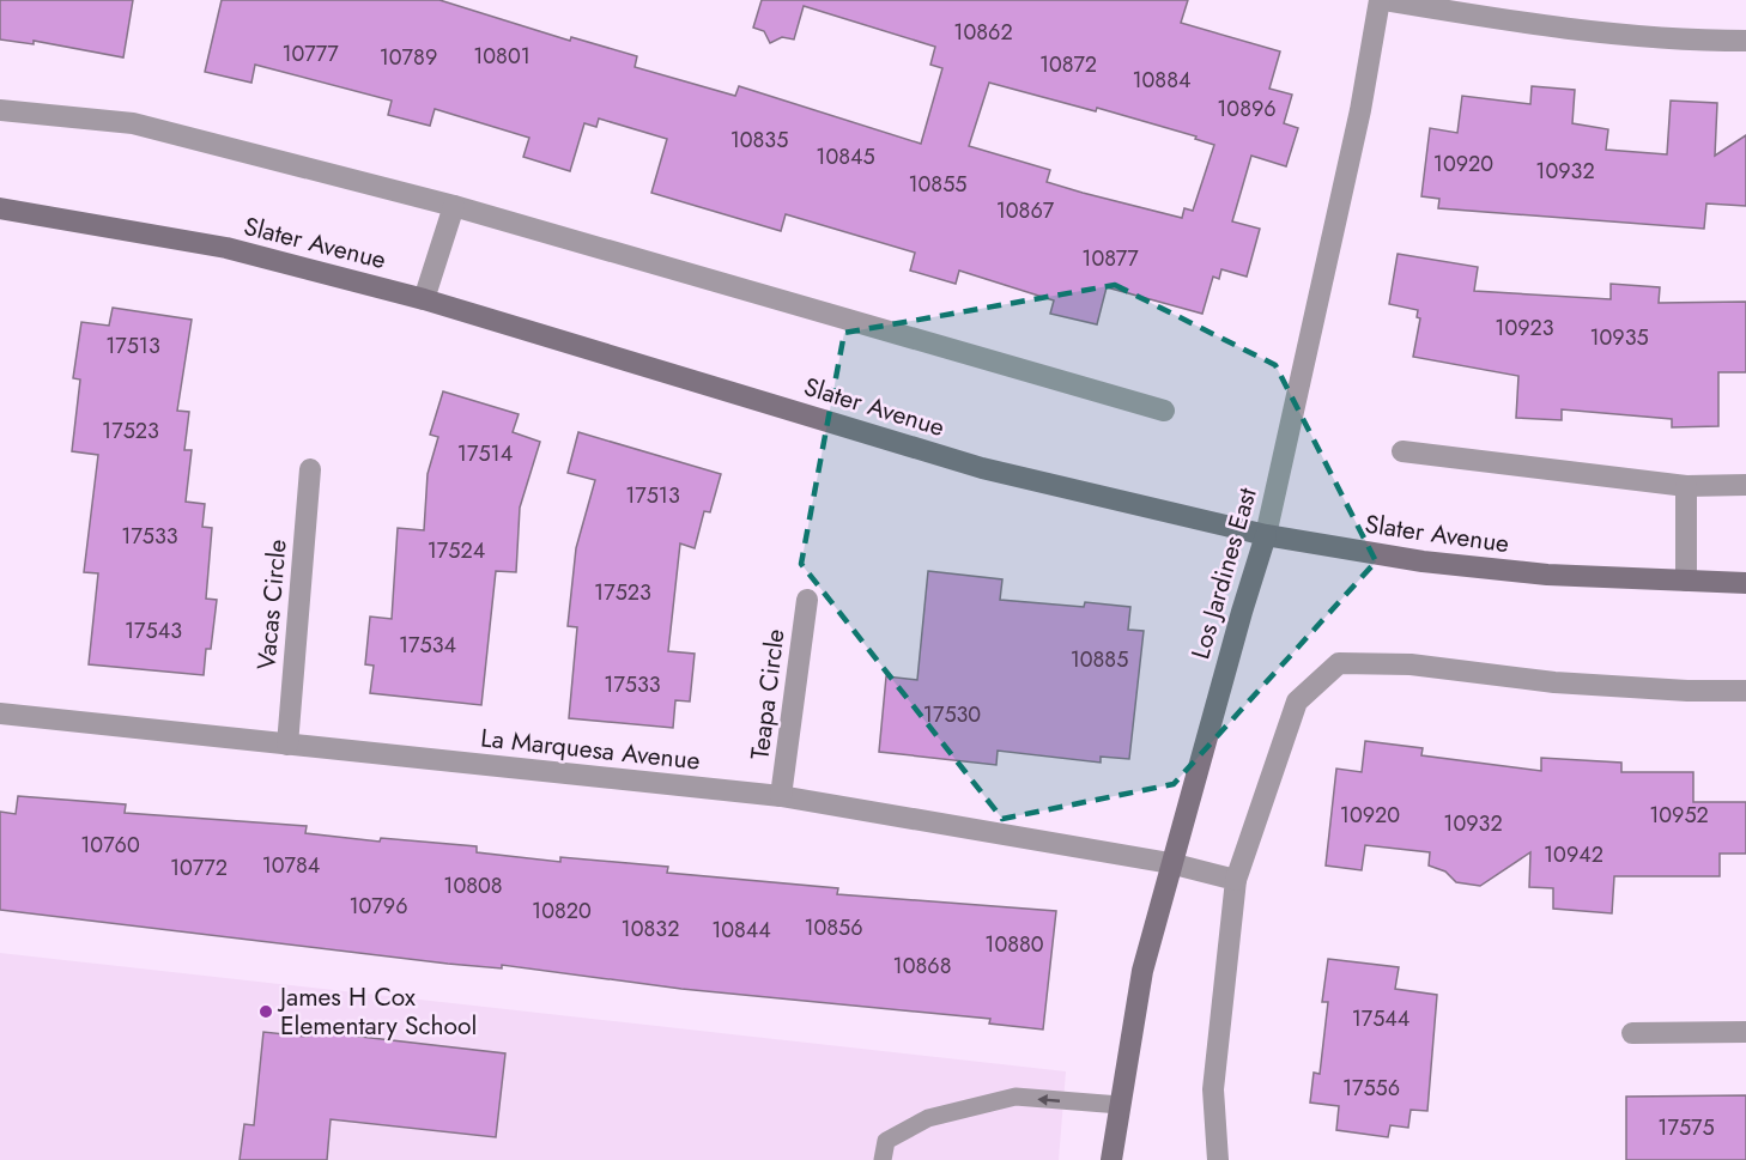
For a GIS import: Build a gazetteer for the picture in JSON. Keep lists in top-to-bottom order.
{
  "streets": {
    "main road": ["Slater Avenue", "Los Jardines East"],
    "street": ["Vacas Circle", "Teapa Circle", "La Marquesa Avenue"]
  },
  "crossings": [
    ["Slater Avenue", "Los Jardines East"],
    ["Los Jardines East", "La Marquesa Avenue"],
    ["Vacas Circle", "La Marquesa Avenue"],
    ["Teapa Circle", "La Marquesa Avenue"]
  ],
  "places": ["James H Cox Elementary School"],
  "house_numbers": [
    "10862",
    "10777",
    "10801",
    "10789",
    "10872",
    "10884",
    "10896",
    "10835",
    "10845",
    "10920",
    "10932",
    "10855",
    "10867",
    "10877",
    "10923",
    "10935",
    "17513",
    "17523",
    "17514",
    "17513",
    "17533",
    "17524",
    "17523",
    "17543",
    "17534",
    "10885",
    "17533",
    "17530",
    "10920",
    "10952",
    "10932",
    "10760",
    "10942",
    "10784",
    "10772",
    "10808",
    "10796",
    "10820",
    "10856",
    "10832",
    "10844",
    "10880",
    "10868",
    "17544",
    "17556",
    "17575"
  ]
}
